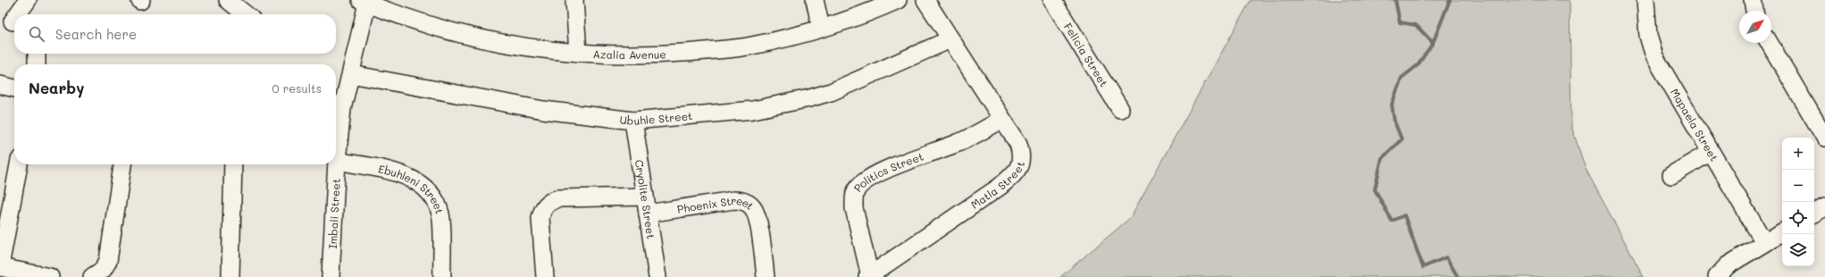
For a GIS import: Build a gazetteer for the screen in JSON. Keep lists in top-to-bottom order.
{
  "streets": {
    "street": [
      "Azalia Avenue",
      "Felicia Street",
      "Ubuhle Street",
      "Mapaela Street",
      "Politics Street",
      "Matla Street",
      "Ebuhleni Street",
      "Cryolite Street",
      "Phoenix Street",
      "Imbali Street"
    ]
  },
  "crossings": [
    ["Azalia Avenue", "Imbali Street"],
    ["Ubuhle Street", "Matla Street"],
    ["Ubuhle Street", "Cryolite Street"],
    ["Ubuhle Street", "Imbali Street"],
    ["Politics Street", "Matla Street"],
    ["Ebuhleni Street", "Imbali Street"],
    ["Cryolite Street", "Phoenix Street"]
  ],
  "north": "top right",
  "page": {
    "search": "Search here",
    "heading": ["Nearby", "0 results"],
    "map_buttons": ["+", "−"]
  }
}
